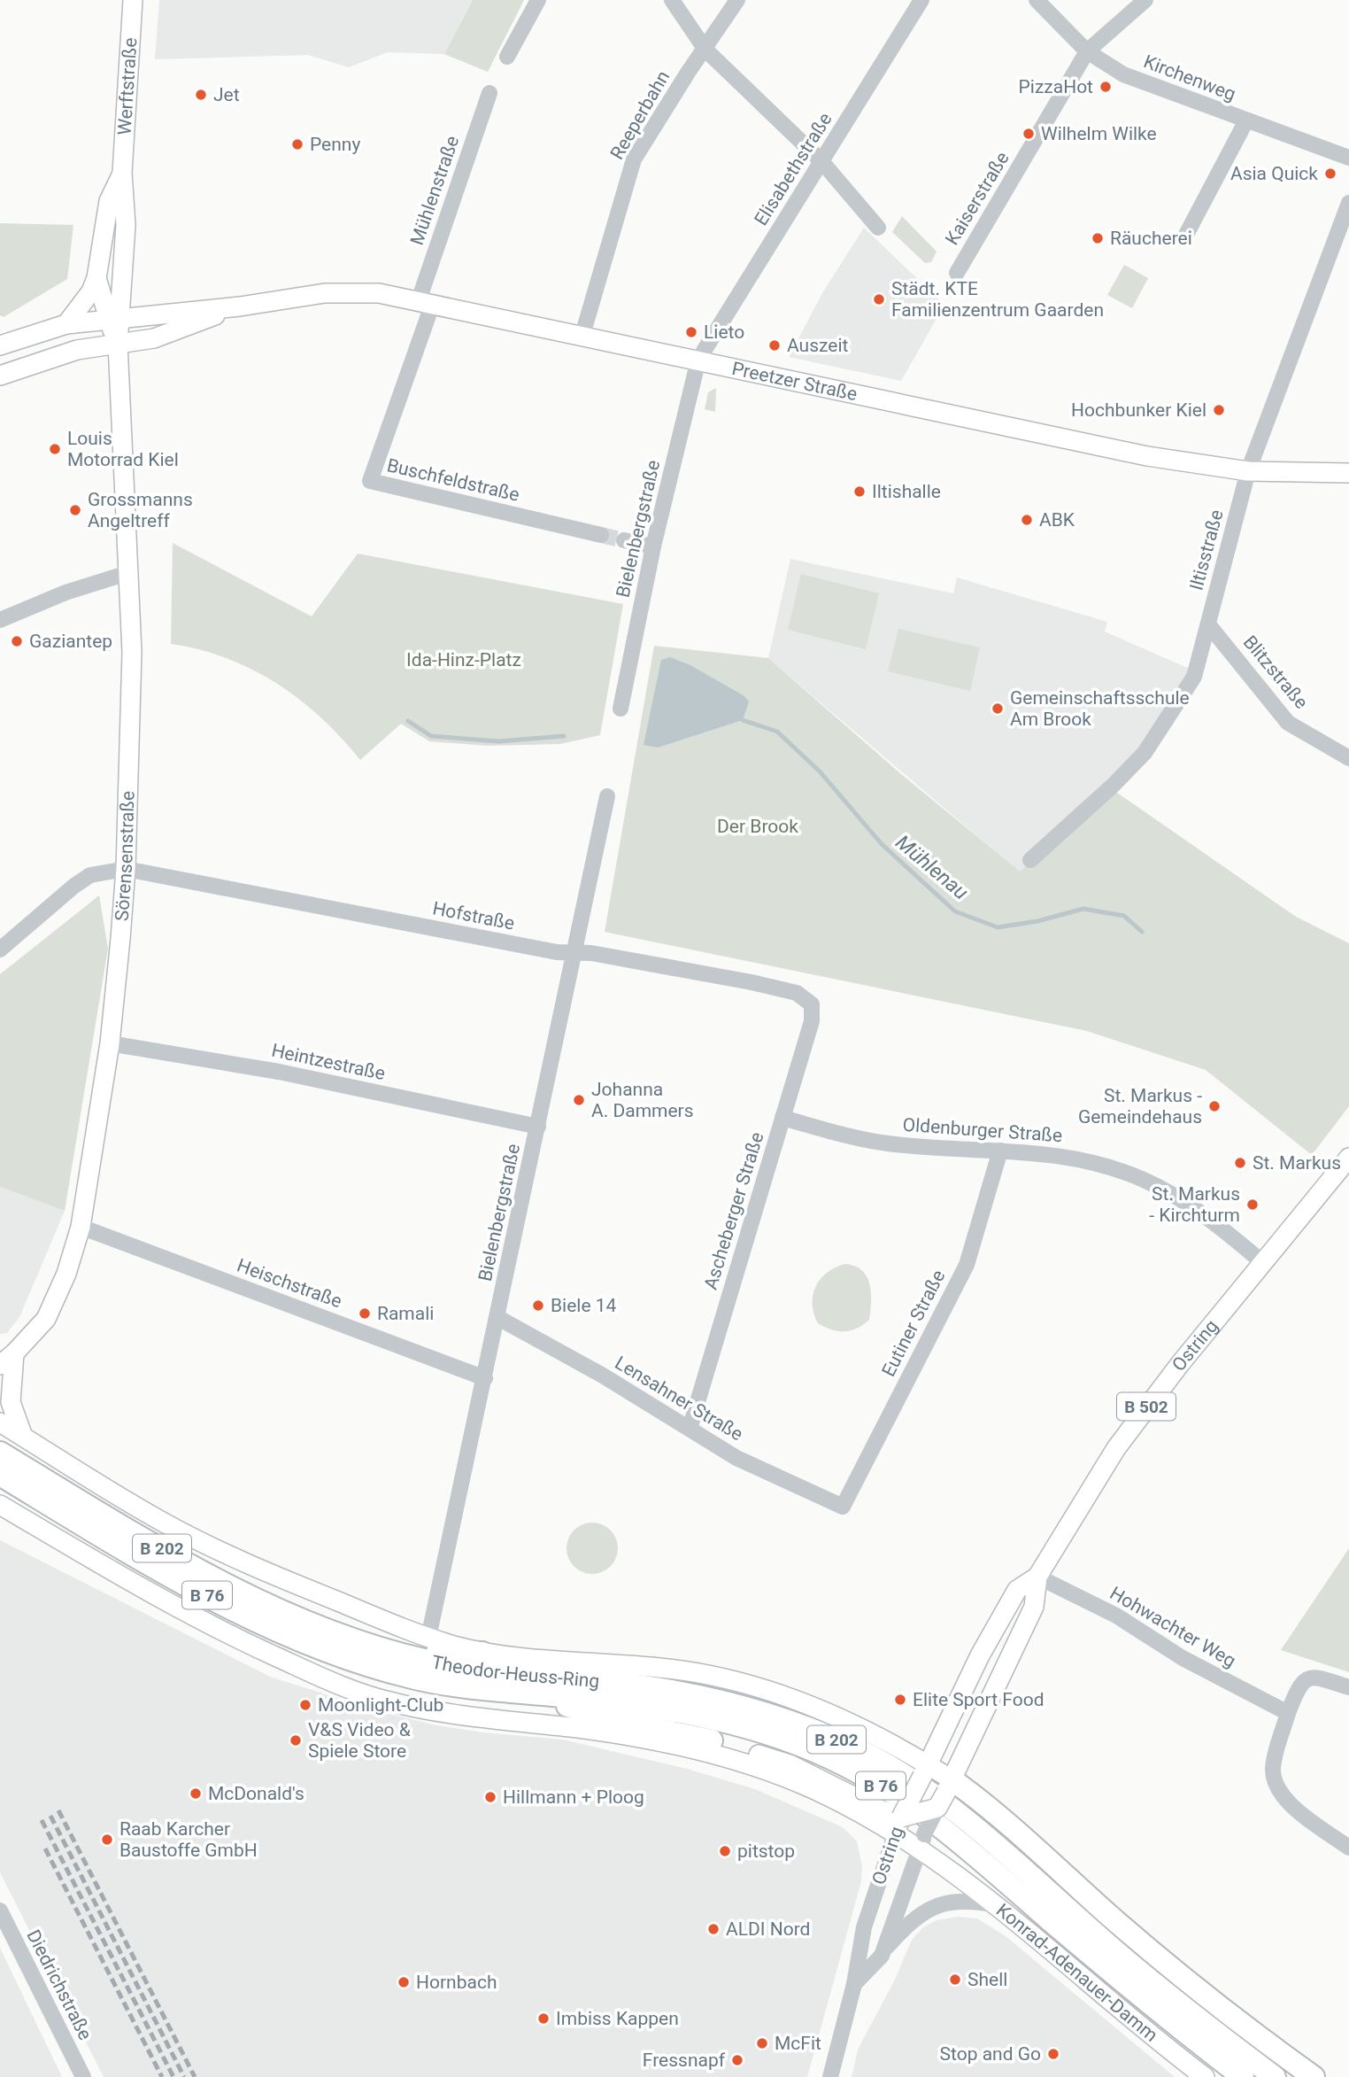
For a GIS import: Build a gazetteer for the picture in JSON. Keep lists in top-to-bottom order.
{
  "streets": {
    "highway": [
      "B 202",
      "B 76",
      "Theodor-Heuss-Ring",
      "Konrad-Adenauer-Damm"
    ],
    "main road": [
      "Werftstraße",
      "Preetzer Straße",
      "Sörensenstraße",
      "Ostring",
      "B 502"
    ],
    "street": [
      "Kirchenweg",
      "Reeperbahn",
      "Elisabethstraße",
      "Mühlenstraße",
      "Kaiserstraße",
      "Buschfeldstraße",
      "Bielenbergstraße",
      "Iltisstraße",
      "Blitzstraße",
      "Hofstraße",
      "Heintzestraße",
      "Oldenburger Straße",
      "Ascheberger Straße",
      "Heischstraße",
      "Eutiner Straße",
      "Lensahner Straße",
      "Hohwachter Weg",
      "Diedrichstraße"
    ]
  },
  "crossings": [
    ["Kirchenweg", "Kaiserstraße"],
    ["Werftstraße", "Preetzer Straße"],
    ["Werftstraße", "Sörensenstraße"],
    ["Reeperbahn", "Preetzer Straße"],
    ["Elisabethstraße", "Preetzer Straße"],
    ["Elisabethstraße", "Bielenbergstraße"],
    ["Mühlenstraße", "Preetzer Straße"],
    ["Mühlenstraße", "Buschfeldstraße"],
    ["Preetzer Straße", "Buschfeldstraße"],
    ["Preetzer Straße", "Bielenbergstraße"],
    ["Preetzer Straße", "Iltisstraße"],
    ["Preetzer Straße", "Sörensenstraße"],
    ["Bielenbergstraße", "Hofstraße"],
    ["Bielenbergstraße", "Heintzestraße"],
    ["Bielenbergstraße", "Heischstraße"],
    ["Bielenbergstraße", "Lensahner Straße"],
    ["Bielenbergstraße", "Theodor-Heuss-Ring"],
    ["Iltisstraße", "Blitzstraße"],
    ["Sörensenstraße", "Hofstraße"],
    ["Sörensenstraße", "Heintzestraße"],
    ["Sörensenstraße", "Heischstraße"],
    ["Hofstraße", "Ascheberger Straße"],
    ["Oldenburger Straße", "Ascheberger Straße"],
    ["Oldenburger Straße", "Eutiner Straße"],
    ["Oldenburger Straße", "Ostring"],
    ["Ascheberger Straße", "Lensahner Straße"],
    ["Eutiner Straße", "Lensahner Straße"],
    ["Ostring", "B 76"],
    ["Ostring", "Hohwachter Weg"],
    ["Ostring", "Theodor-Heuss-Ring"],
    ["Ostring", "Konrad-Adenauer-Damm"],
    ["B 76", "Theodor-Heuss-Ring"],
    ["Theodor-Heuss-Ring", "Konrad-Adenauer-Damm"]
  ],
  "water": ["Mühlenau"],
  "parks": ["Ida-Hinz-Platz", "Der Brook"],
  "places": [
    "PizzaHot",
    "Jet",
    "Wilhelm Wilke",
    "Penny",
    "Asia Quick",
    "Räucherei",
    "Städt. KTE Familienzentrum Gaarden",
    "Lieto",
    "Auszeit",
    "Hochbunker Kiel",
    "Louis Motorrad Kiel",
    "Iltishalle",
    "Grossmanns Angeltreff",
    "ABK",
    "Gaziantep",
    "Gemeinschaftsschule Am Brook",
    "Johanna A. Dammers",
    "St. Markus - Gemeindehaus",
    "St. Markus",
    "St. Markus - Kirchturm",
    "Biele 14",
    "Ramali",
    "Elite Sport Food",
    "Moonlight-Club",
    "V&S Video & Spiele Store",
    "McDonald's",
    "Hillmann + Ploog",
    "Raab Karcher Baustoffe GmbH",
    "pitstop",
    "ALDI Nord",
    "Shell",
    "Hornbach",
    "Imbiss Kappen",
    "McFit",
    "Stop and Go",
    "Fressnapf"
  ]
}
